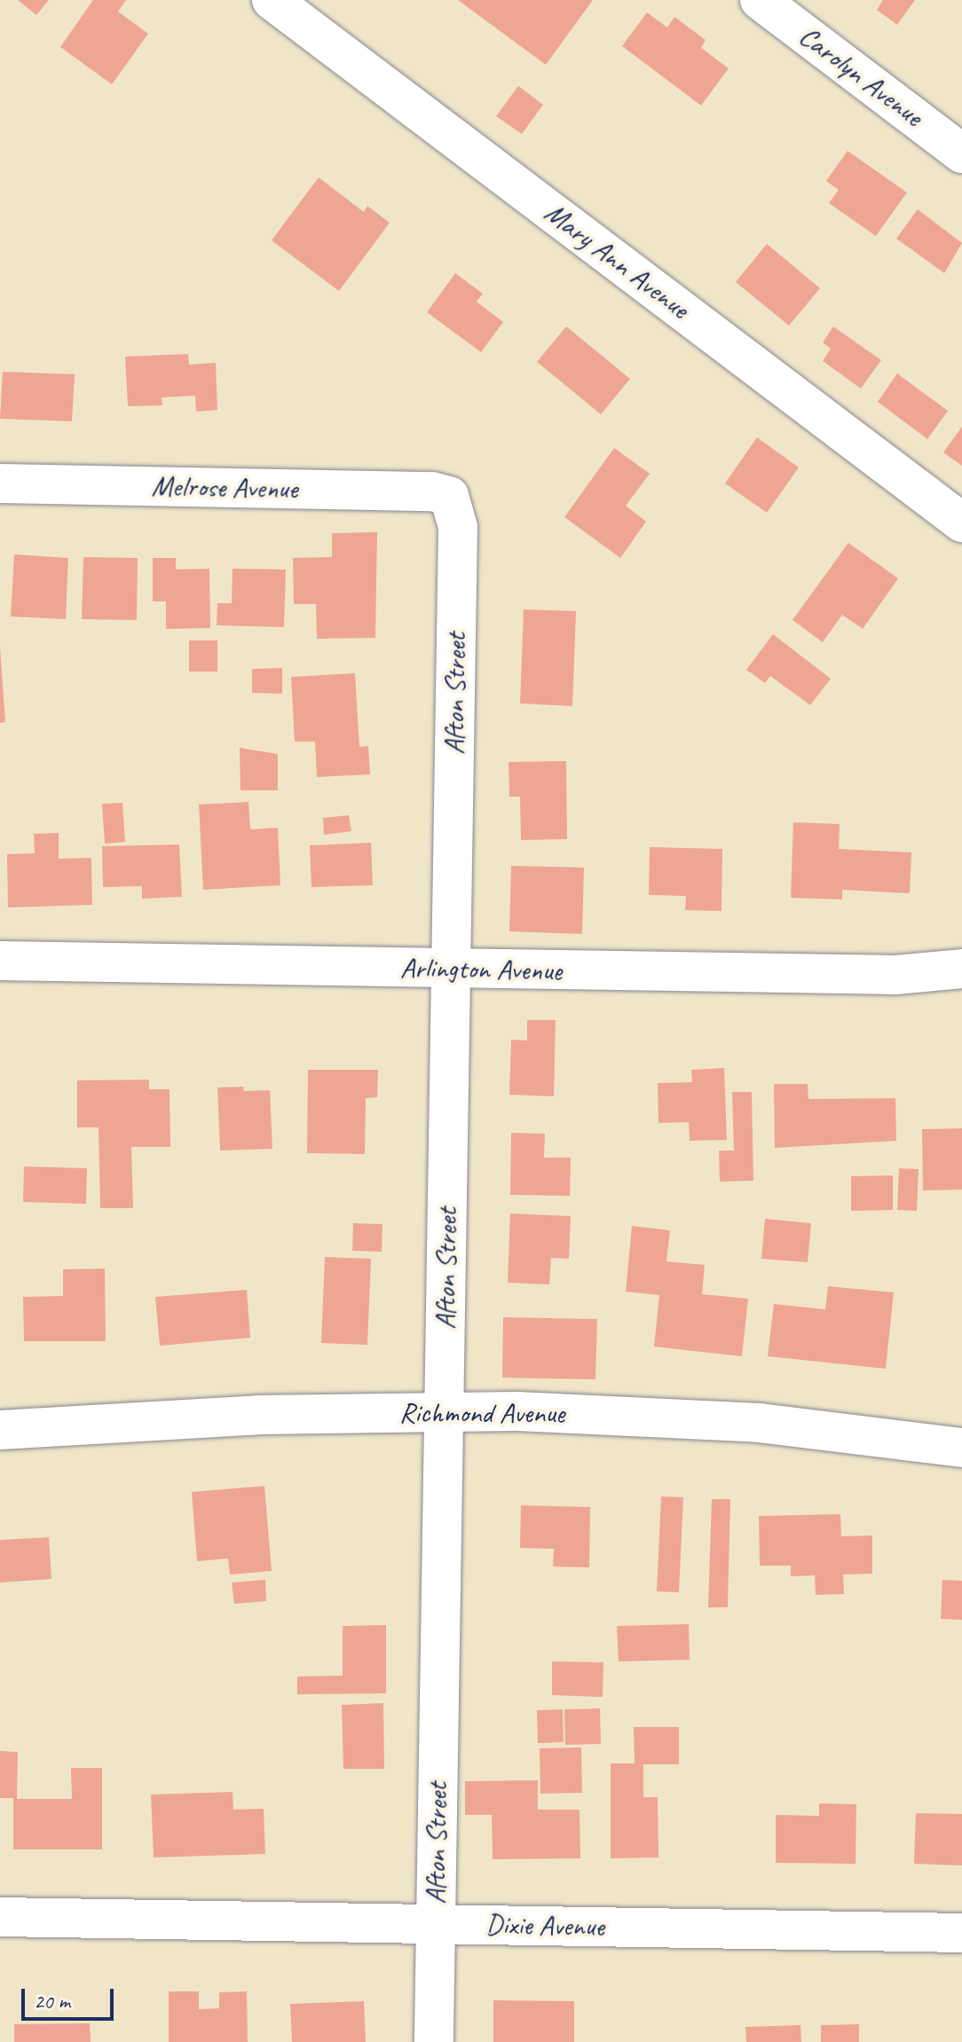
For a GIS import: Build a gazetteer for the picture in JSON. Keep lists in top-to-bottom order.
{
  "streets": {
    "street": [
      "Carolyn Avenue",
      "Mary Ann Avenue",
      "Melrose Avenue",
      "Afton Street",
      "Arlington Avenue",
      "Richmond Avenue",
      "Dixie Avenue"
    ]
  },
  "crossings": [
    ["Melrose Avenue", "Afton Street"],
    ["Afton Street", "Arlington Avenue"],
    ["Afton Street", "Richmond Avenue"],
    ["Afton Street", "Dixie Avenue"]
  ],
  "scale_bar": "20 m"
}
